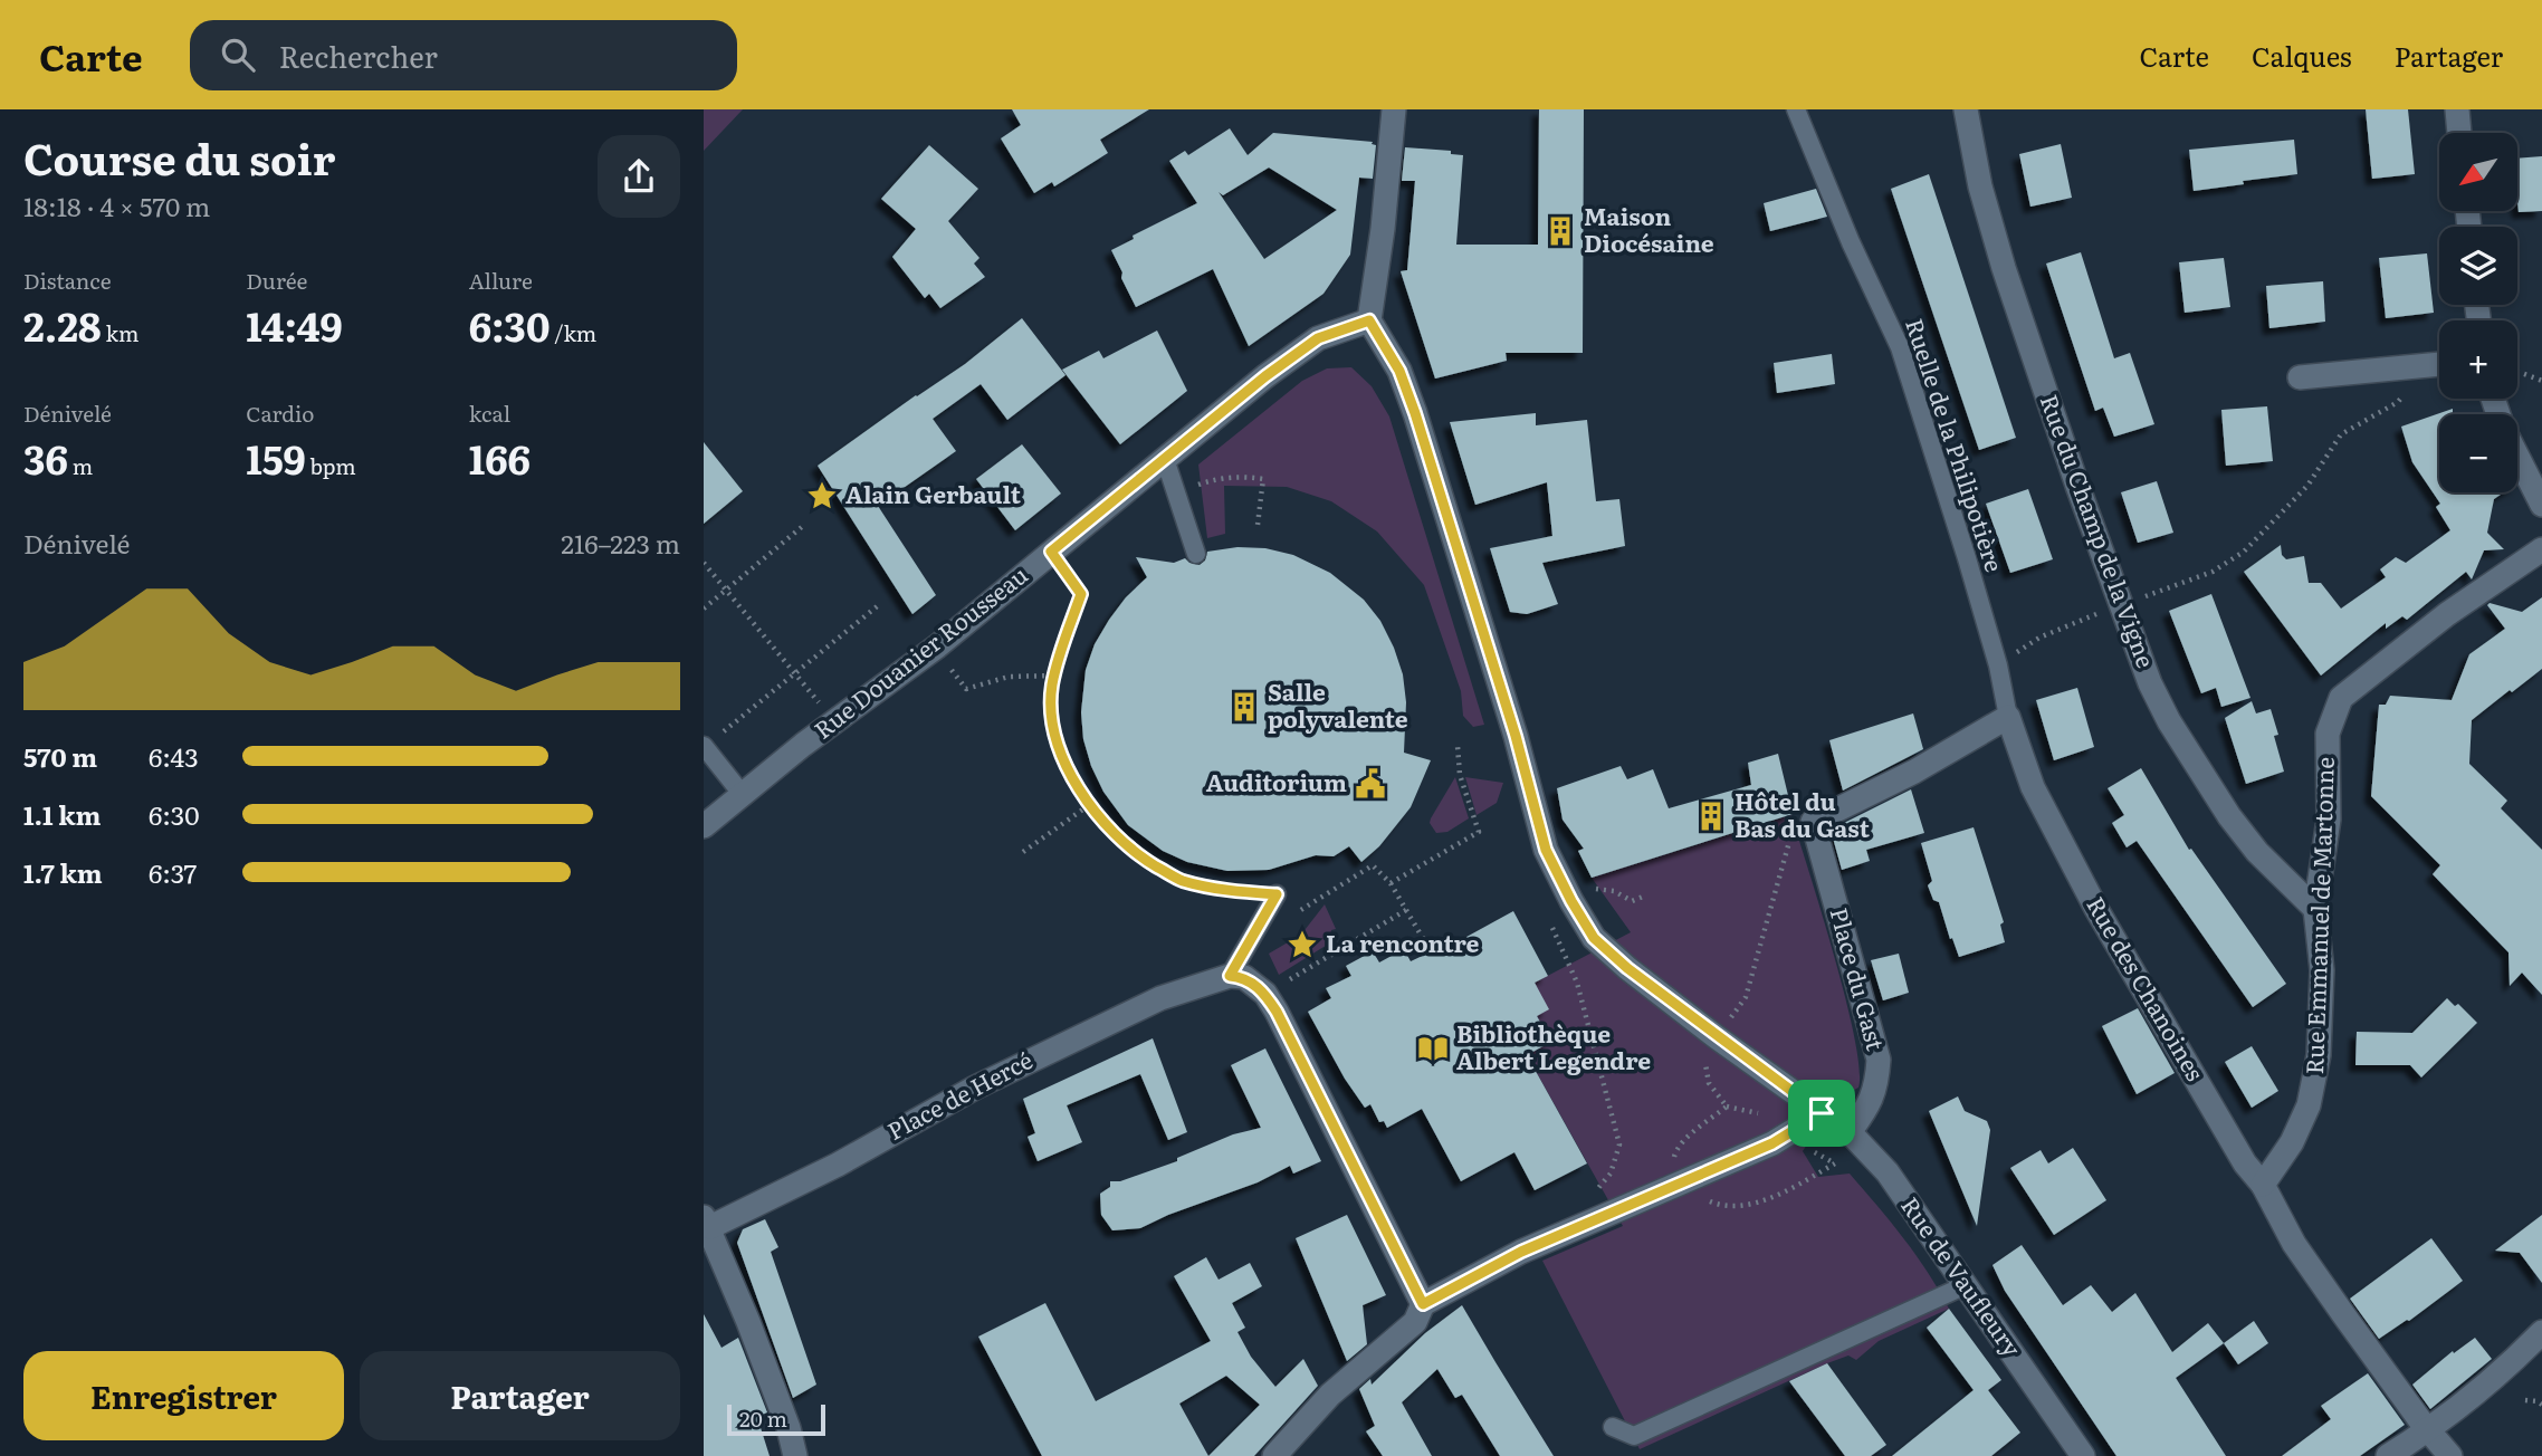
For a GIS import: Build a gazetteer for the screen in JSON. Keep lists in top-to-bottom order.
{
  "streets": {
    "street": [
      "Rue du Champ de la Vigne",
      "Rue Douanier Rousseau",
      "Rue Emmanuel de Martonne",
      "Place du Gast",
      "Rue des Chanoines",
      "Place de Hercé",
      "Rue de Vaufleury"
    ],
    "lane": ["Ruelle de la Philipotière"]
  },
  "crossings": [
    ["Ruelle de la Philipotière", "Rue des Chanoines"],
    ["Rue du Champ de la Vigne", "Rue Emmanuel de Martonne"],
    ["Rue Douanier Rousseau", "Rue de Vaufleury"],
    ["Rue Emmanuel de Martonne", "Rue des Chanoines"],
    ["Place du Gast", "Rue de Vaufleury"]
  ],
  "places": {
    "building": ["Maison Diocésaine", "Salle polyvalente", "Hôtel du Bas du Gast"],
    "place": ["Alain Gerbault", "La rencontre"],
    "public building": ["Auditorium"],
    "library": ["Bibliothèque Albert Legendre"]
  },
  "scale_bar": "20 m",
  "north": "bottom left",
  "page": {
    "header": "Carte",
    "search": "Rechercher",
    "nav": ["Carte", "Calques", "Partager"],
    "heading": ["Course du soir", "18:18 · 4 × 570 m"],
    "map_buttons": ["+", "−"],
    "stats": [
      ["Distance", "2.28 km"],
      ["Durée", "14:49"],
      ["Allure", "6:30 /km"],
      ["Dénivelé", "36 m"],
      ["Cardio", "159 bpm"],
      ["kcal", "166"]
    ],
    "chart": ["Dénivelé", "216–223 m"],
    "list": [
      {
        "name": "570 m",
        "note": "6:43"
      },
      {
        "name": "1.1 km",
        "note": "6:30"
      },
      {
        "name": "1.7 km",
        "note": "6:37"
      }
    ],
    "buttons": ["Enregistrer", "Partager"],
    "scale": "20 m"
  }
}
